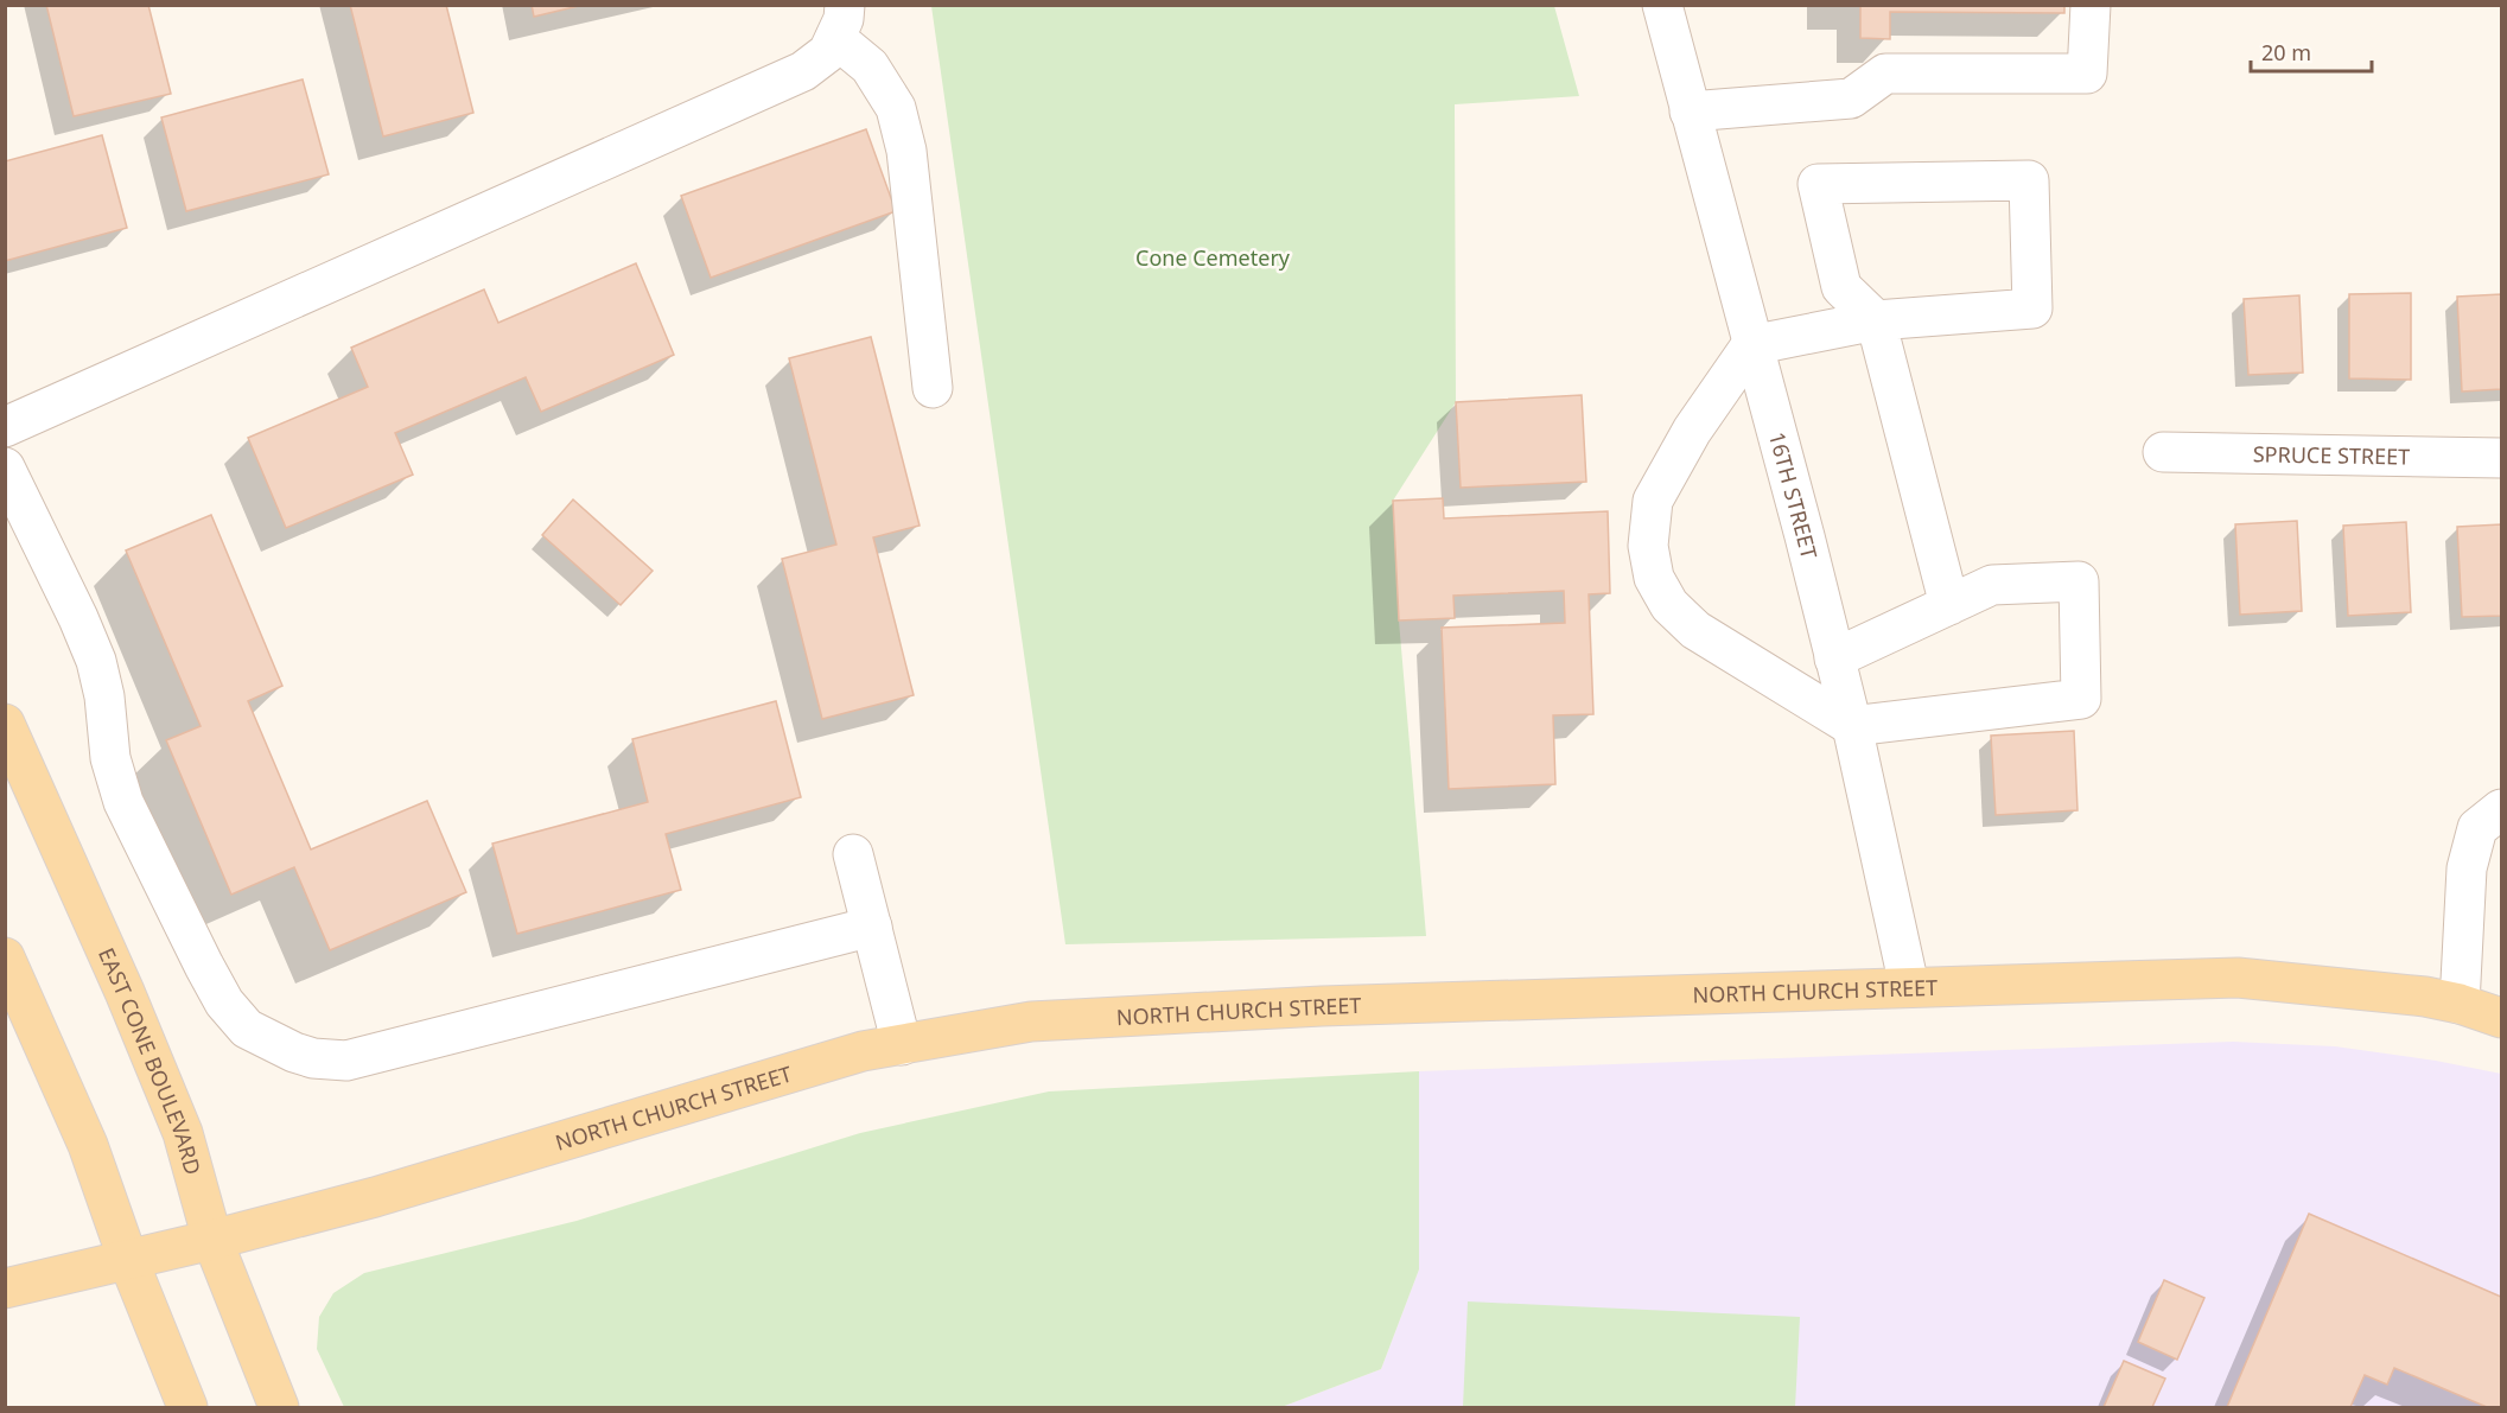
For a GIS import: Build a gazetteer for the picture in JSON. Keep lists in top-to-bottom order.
{
  "streets": {
    "main road": ["NORTH CHURCH STREET", "EAST CONE BOULEVARD"],
    "street": ["SPRUCE STREET", "16TH STREET"]
  },
  "crossings": [
    ["16TH STREET", "NORTH CHURCH STREET"],
    ["NORTH CHURCH STREET", "EAST CONE BOULEVARD"]
  ],
  "parks": ["Cone Cemetery"],
  "scale_bar": "20 m"
}
